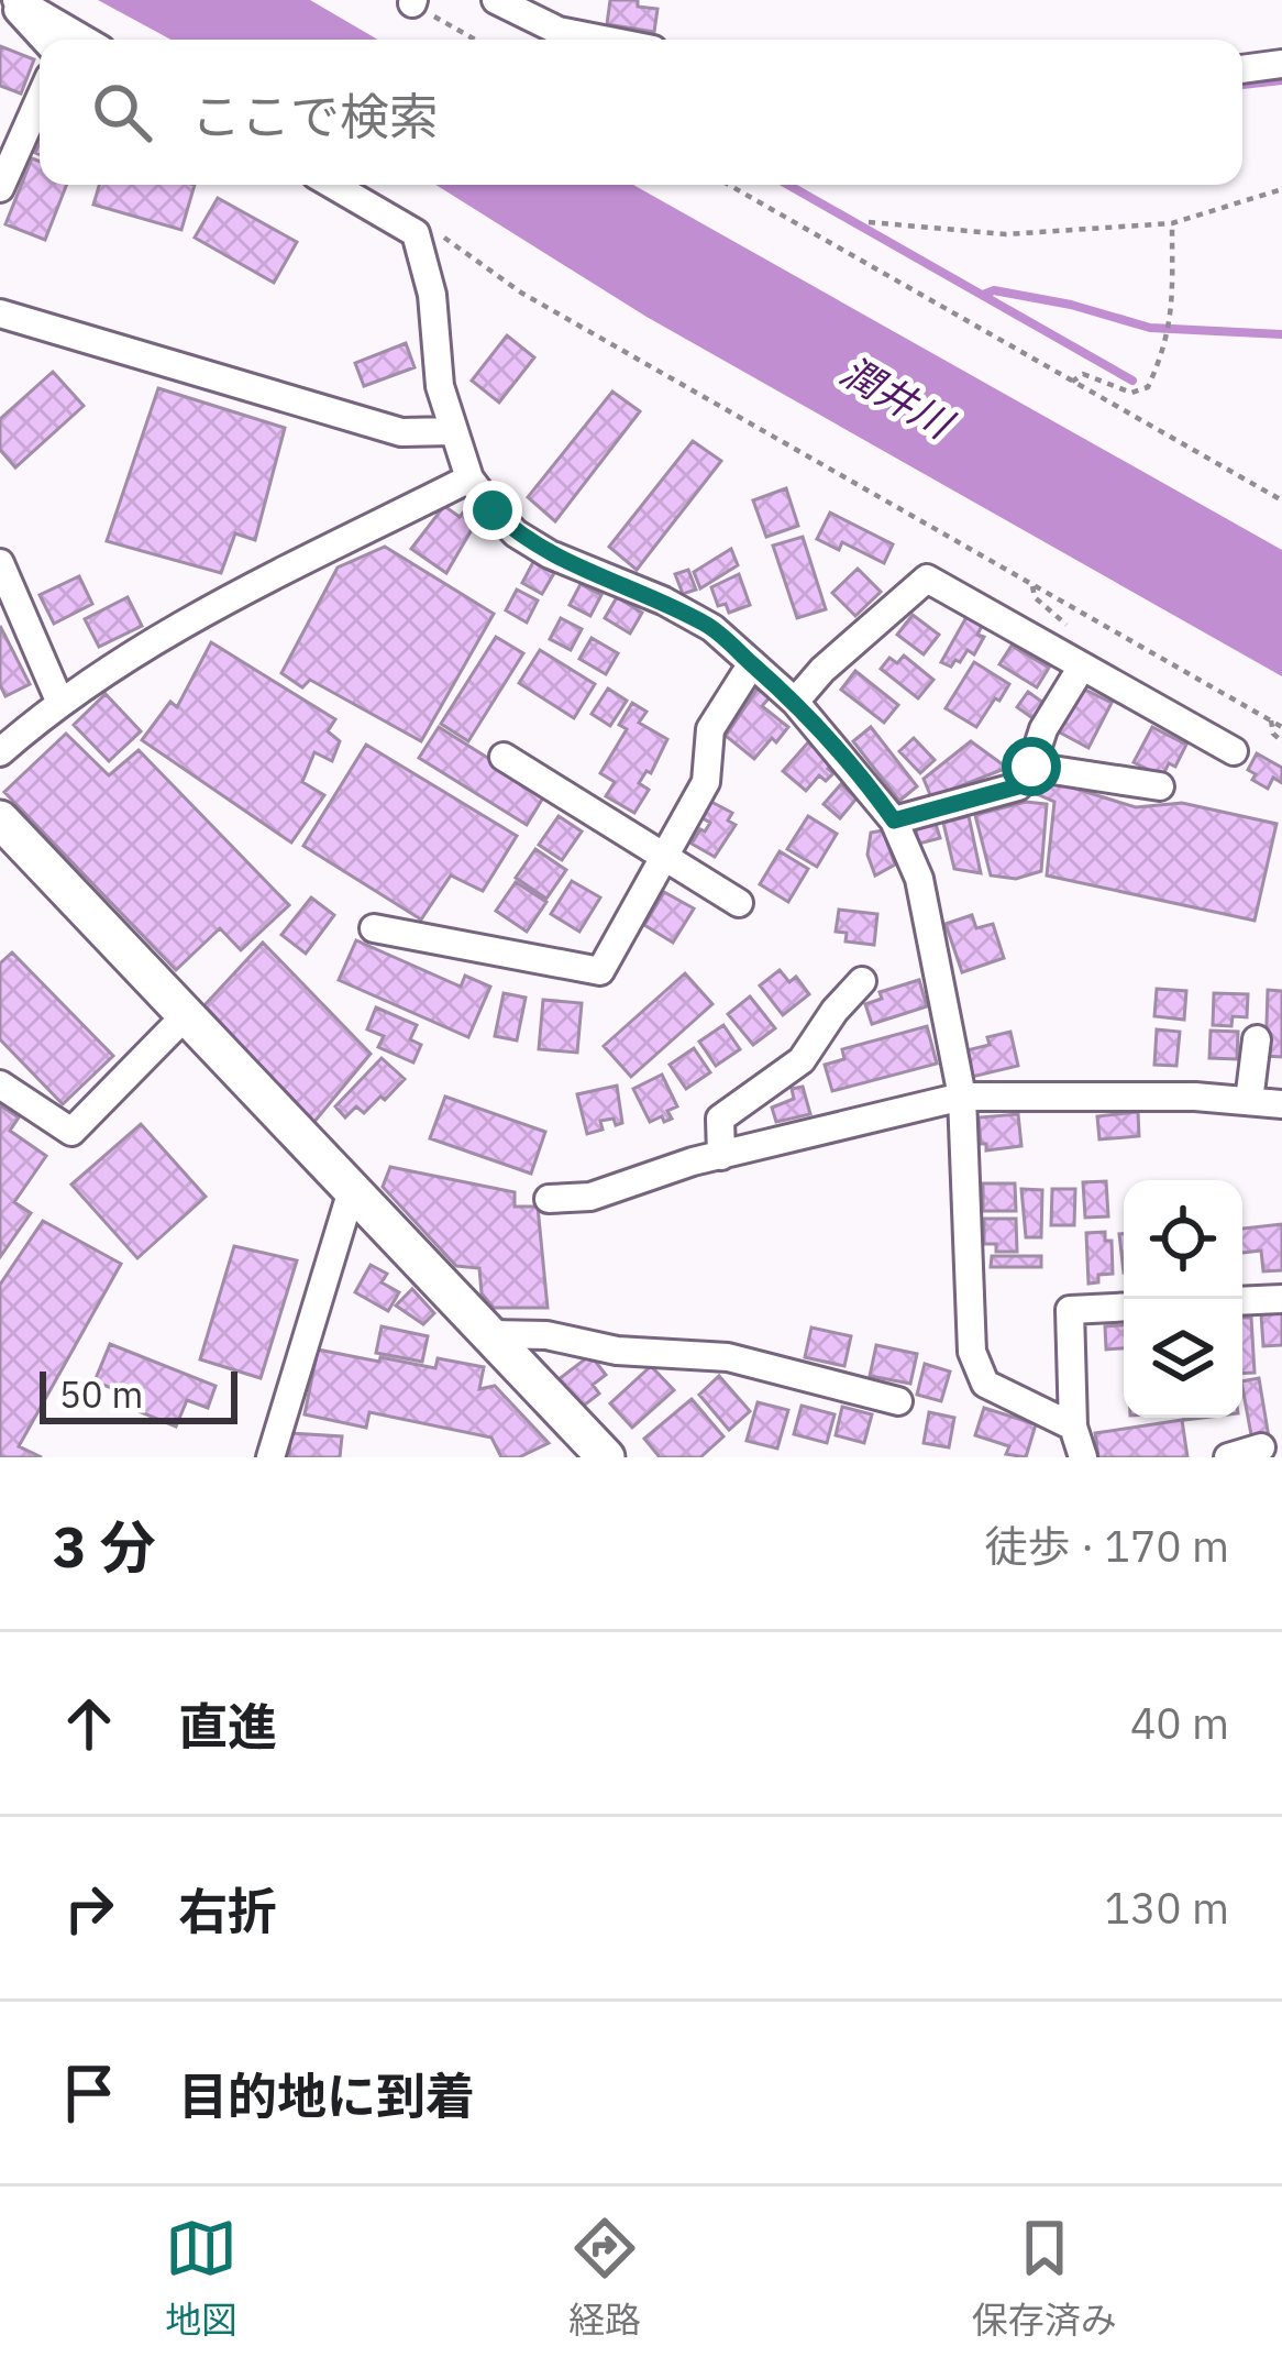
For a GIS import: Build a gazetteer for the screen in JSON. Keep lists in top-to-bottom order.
{
  "water": ["潤井川"],
  "scale_bar": "50 m",
  "page": {
    "search": "ここで検索",
    "scale": "50 m",
    "heading": ["3 分", "徒歩 · 170 m"],
    "list": [
      ["直進", "40 m"],
      ["右折", "130 m"],
      "目的地に到着"
    ],
    "nav": ["地図", "経路", "保存済み"]
  }
}
